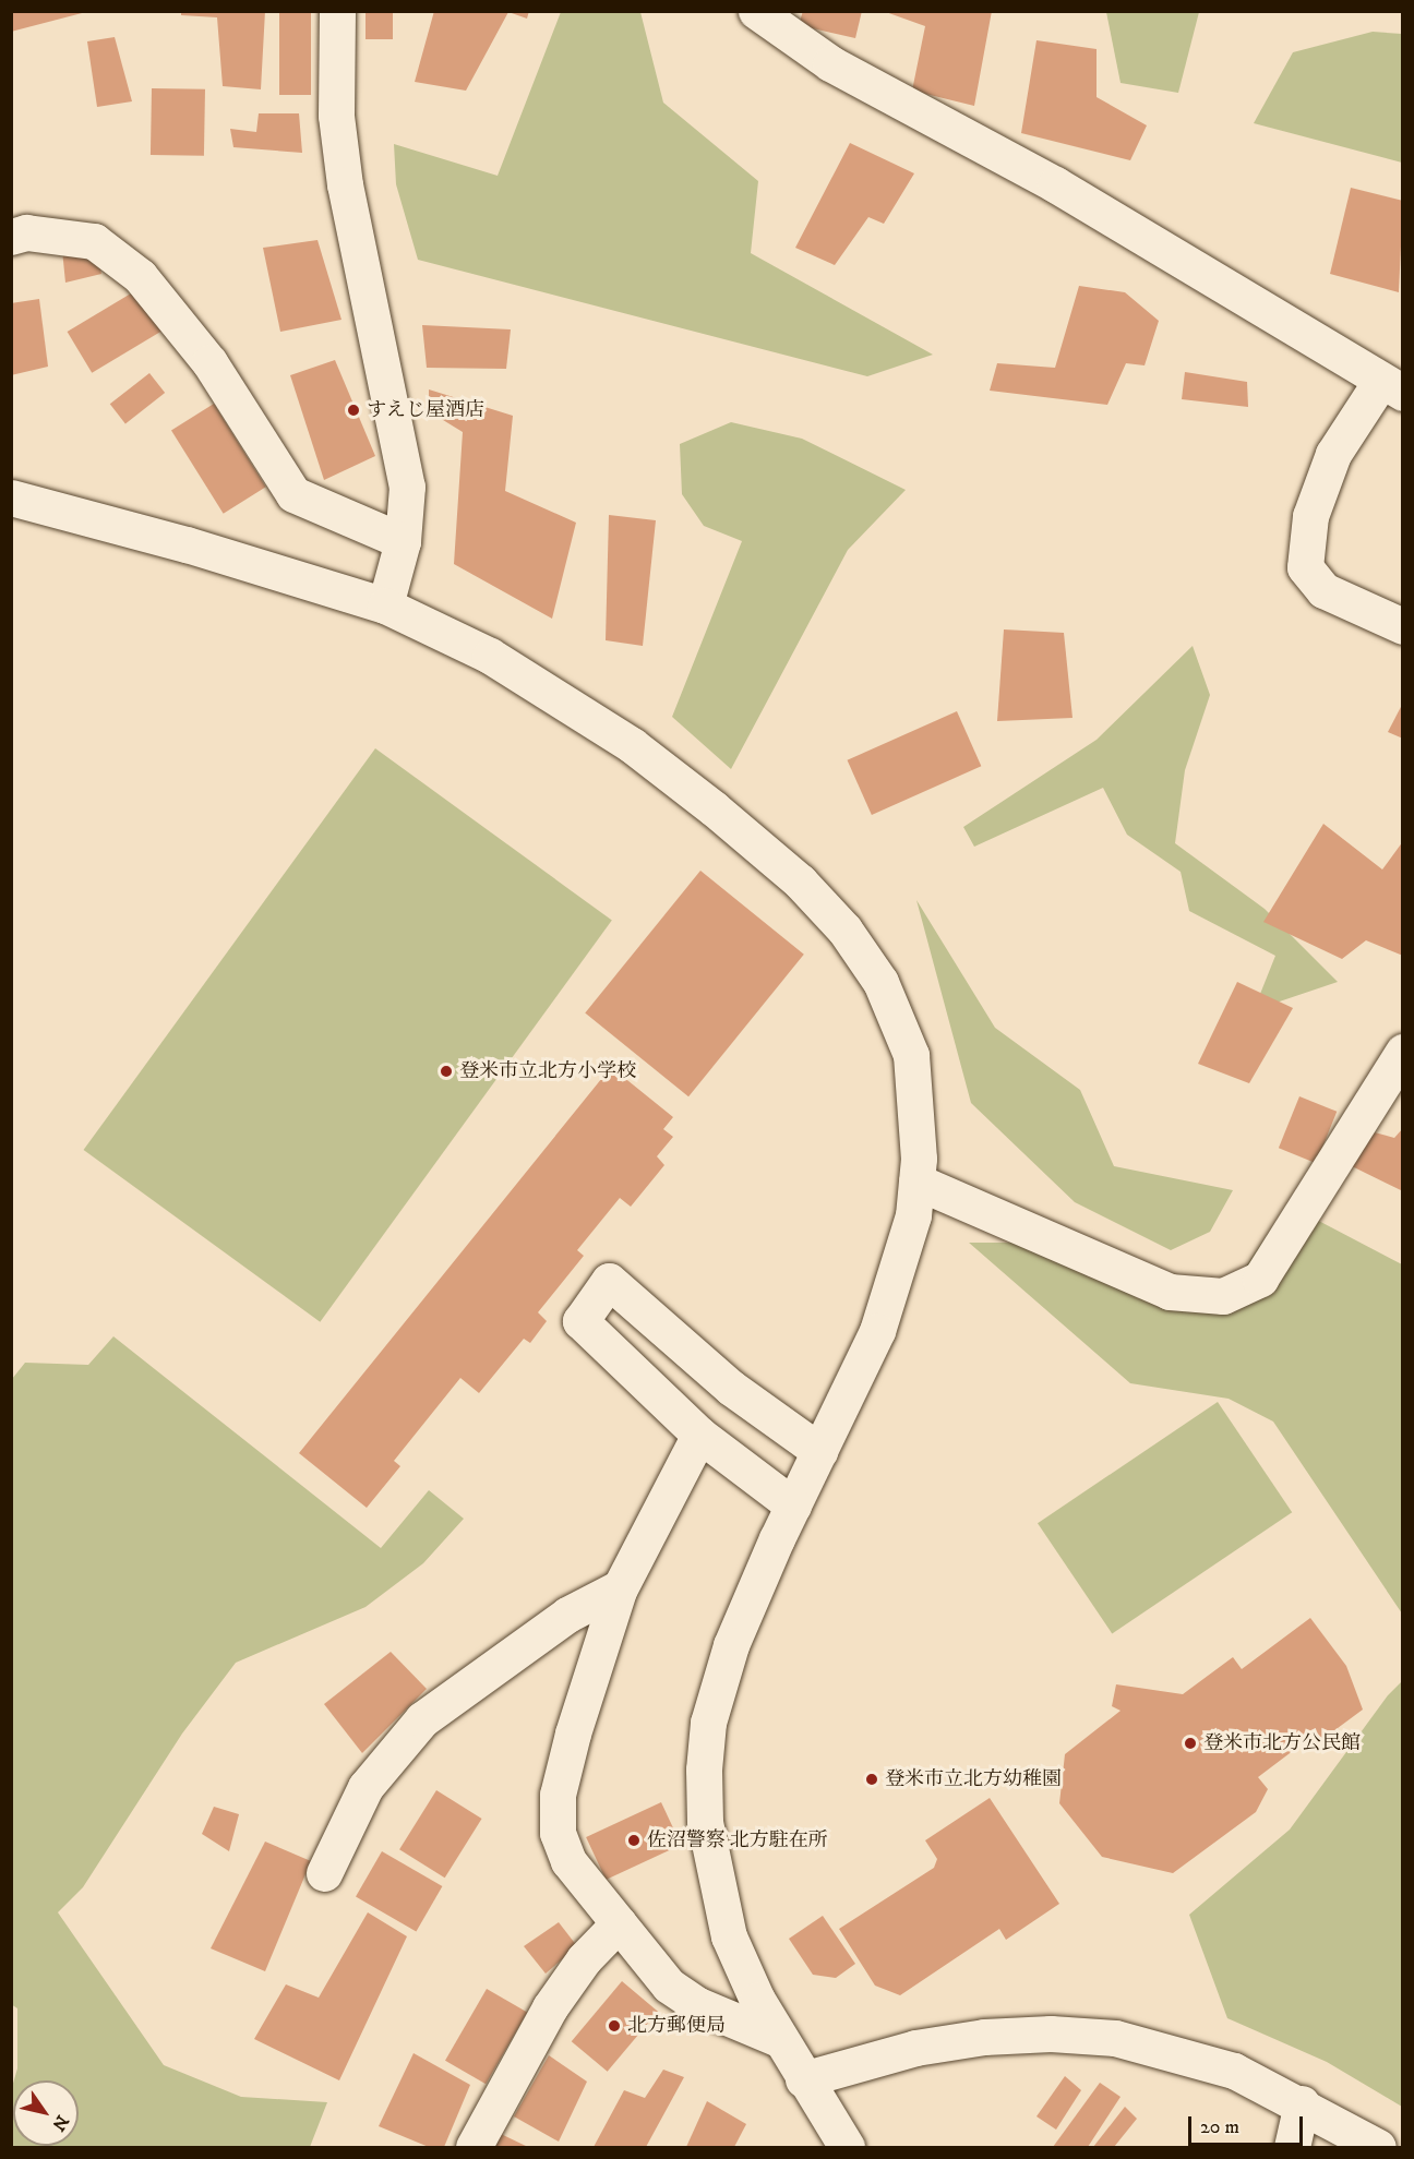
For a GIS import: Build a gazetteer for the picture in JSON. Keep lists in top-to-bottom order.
{
  "places": [
    "すえじ屋酒店",
    "登米市立北方小学校",
    "登米市北方公民館",
    "登米市立北方幼稚園",
    "佐沼警察 北方駐在所",
    "北方郵便局"
  ],
  "scale_bar": "20 m",
  "north": "bottom right"
}
